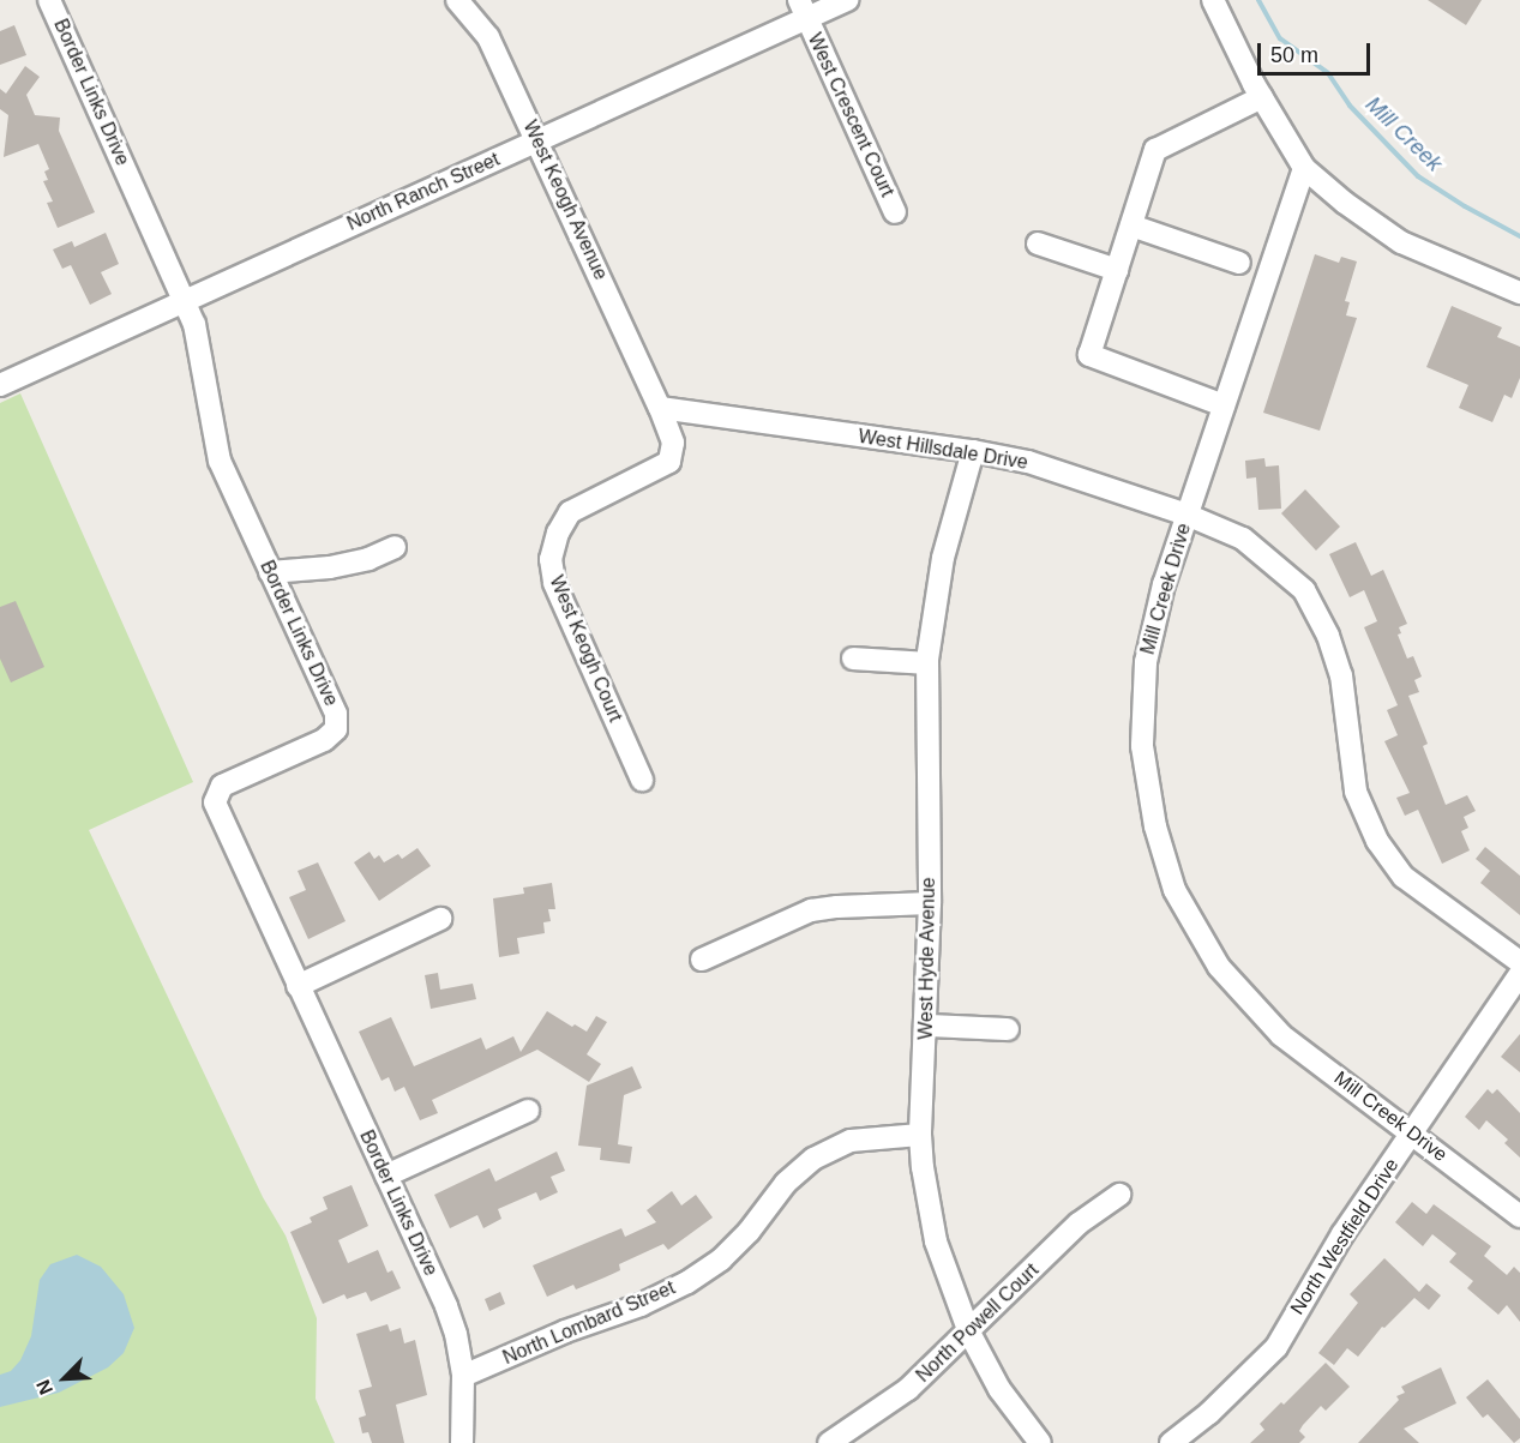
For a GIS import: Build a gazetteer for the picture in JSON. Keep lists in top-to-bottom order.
{
  "streets": {
    "street": [
      "Border Links Drive",
      "West Crescent Court",
      "North Ranch Street",
      "West Keogh Avenue",
      "West Hillsdale Drive",
      "Mill Creek Drive",
      "West Keogh Court",
      "West Hyde Avenue",
      "North Westfield Drive",
      "North Lombard Street",
      "North Powell Court"
    ]
  },
  "crossings": [
    ["Border Links Drive", "North Ranch Street"],
    ["Border Links Drive", "North Lombard Street"],
    ["West Crescent Court", "North Ranch Street"],
    ["North Ranch Street", "West Keogh Avenue"],
    ["West Keogh Avenue", "West Hillsdale Drive"],
    ["West Keogh Avenue", "West Keogh Court"],
    ["West Hillsdale Drive", "Mill Creek Drive"],
    ["West Hillsdale Drive", "West Keogh Court"],
    ["West Hillsdale Drive", "West Hyde Avenue"],
    ["Mill Creek Drive", "North Westfield Drive"],
    ["West Hyde Avenue", "North Lombard Street"],
    ["West Hyde Avenue", "North Powell Court"]
  ],
  "water": ["Mill Creek"],
  "scale_bar": "50 m",
  "north": "bottom left"
}
